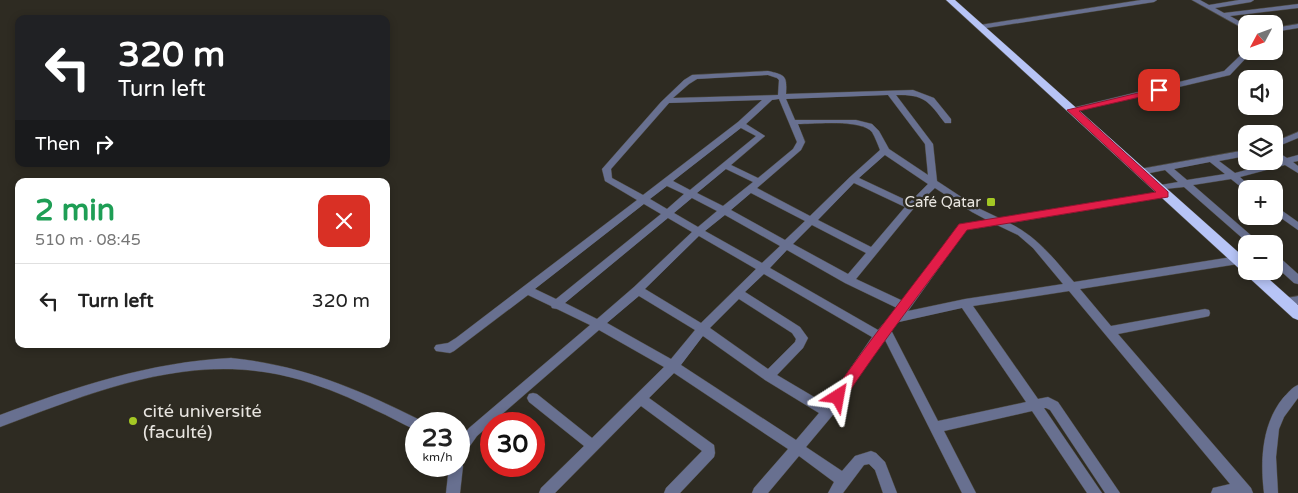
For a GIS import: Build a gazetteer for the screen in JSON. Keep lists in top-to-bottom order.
{
  "places": {
    "transit": ["Café Qatar"],
    "other": ["cité université (faculté)"]
  },
  "north": "bottom left",
  "page": {
    "map_buttons": ["+", "−"],
    "turn": ["320 m", "Turn left"],
    "then": "Then",
    "heading": ["2 min", "510 m · 08:45"],
    "list": [
      {
        "name": "Turn left",
        "value": "320 m"
      }
    ],
    "speed": "23 km/h",
    "limit": "30"
  }
}
